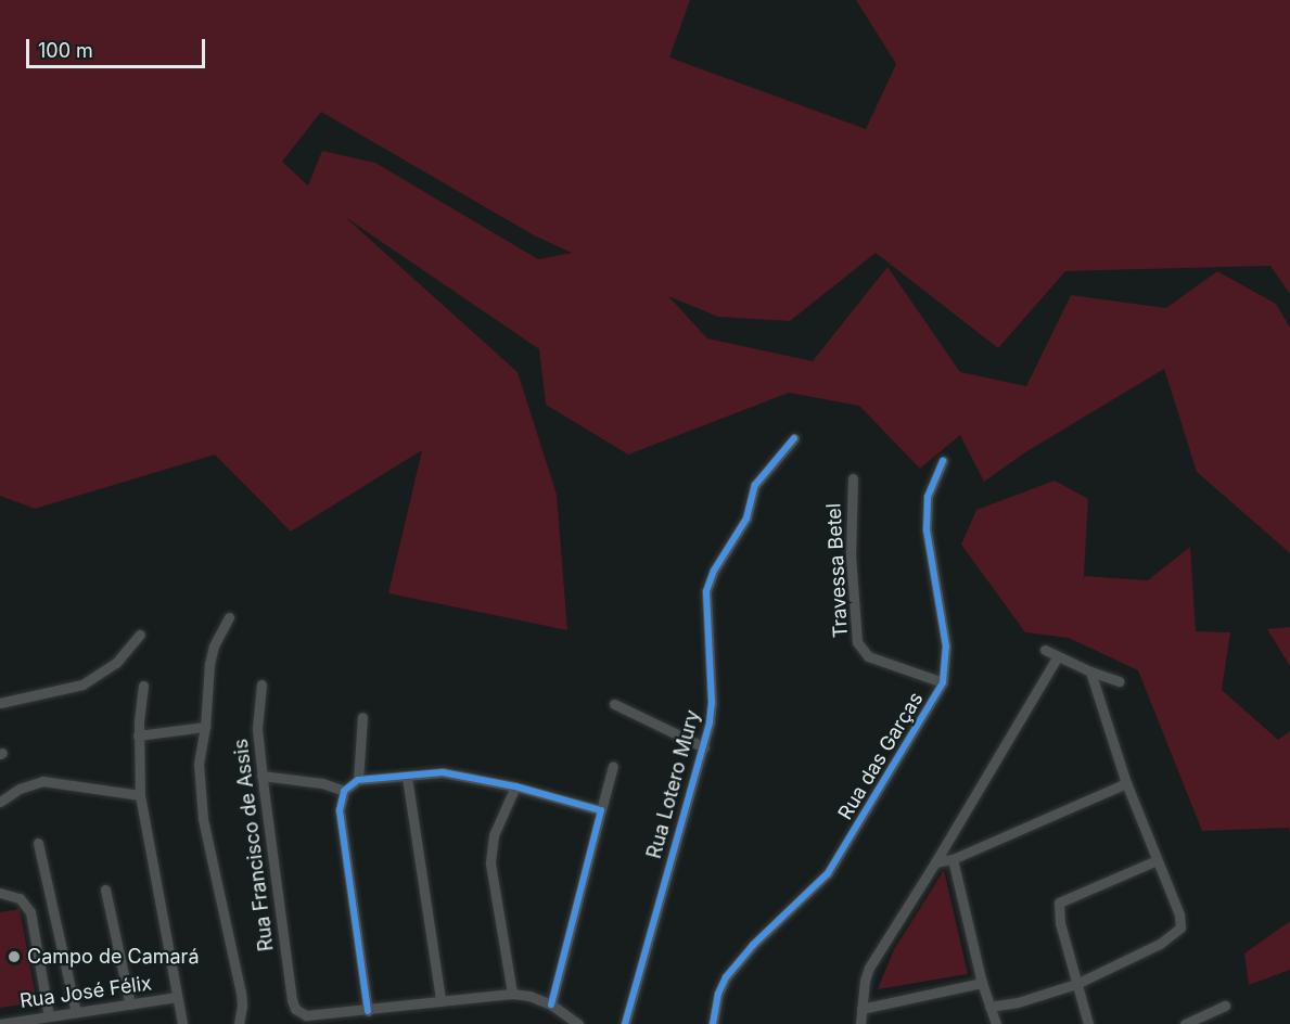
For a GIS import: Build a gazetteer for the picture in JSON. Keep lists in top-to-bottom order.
{
  "streets": {
    "street": [
      "Travessa Betel",
      "Rua das Garças",
      "Rua Lotero Mury",
      "Rua Francisco de Assis",
      "Rua José Félix"
    ]
  },
  "crossings": [
    ["Travessa Betel", "Rua das Garças"]
  ],
  "places": ["Campo de Camará"],
  "scale_bar": "100 m"
}
